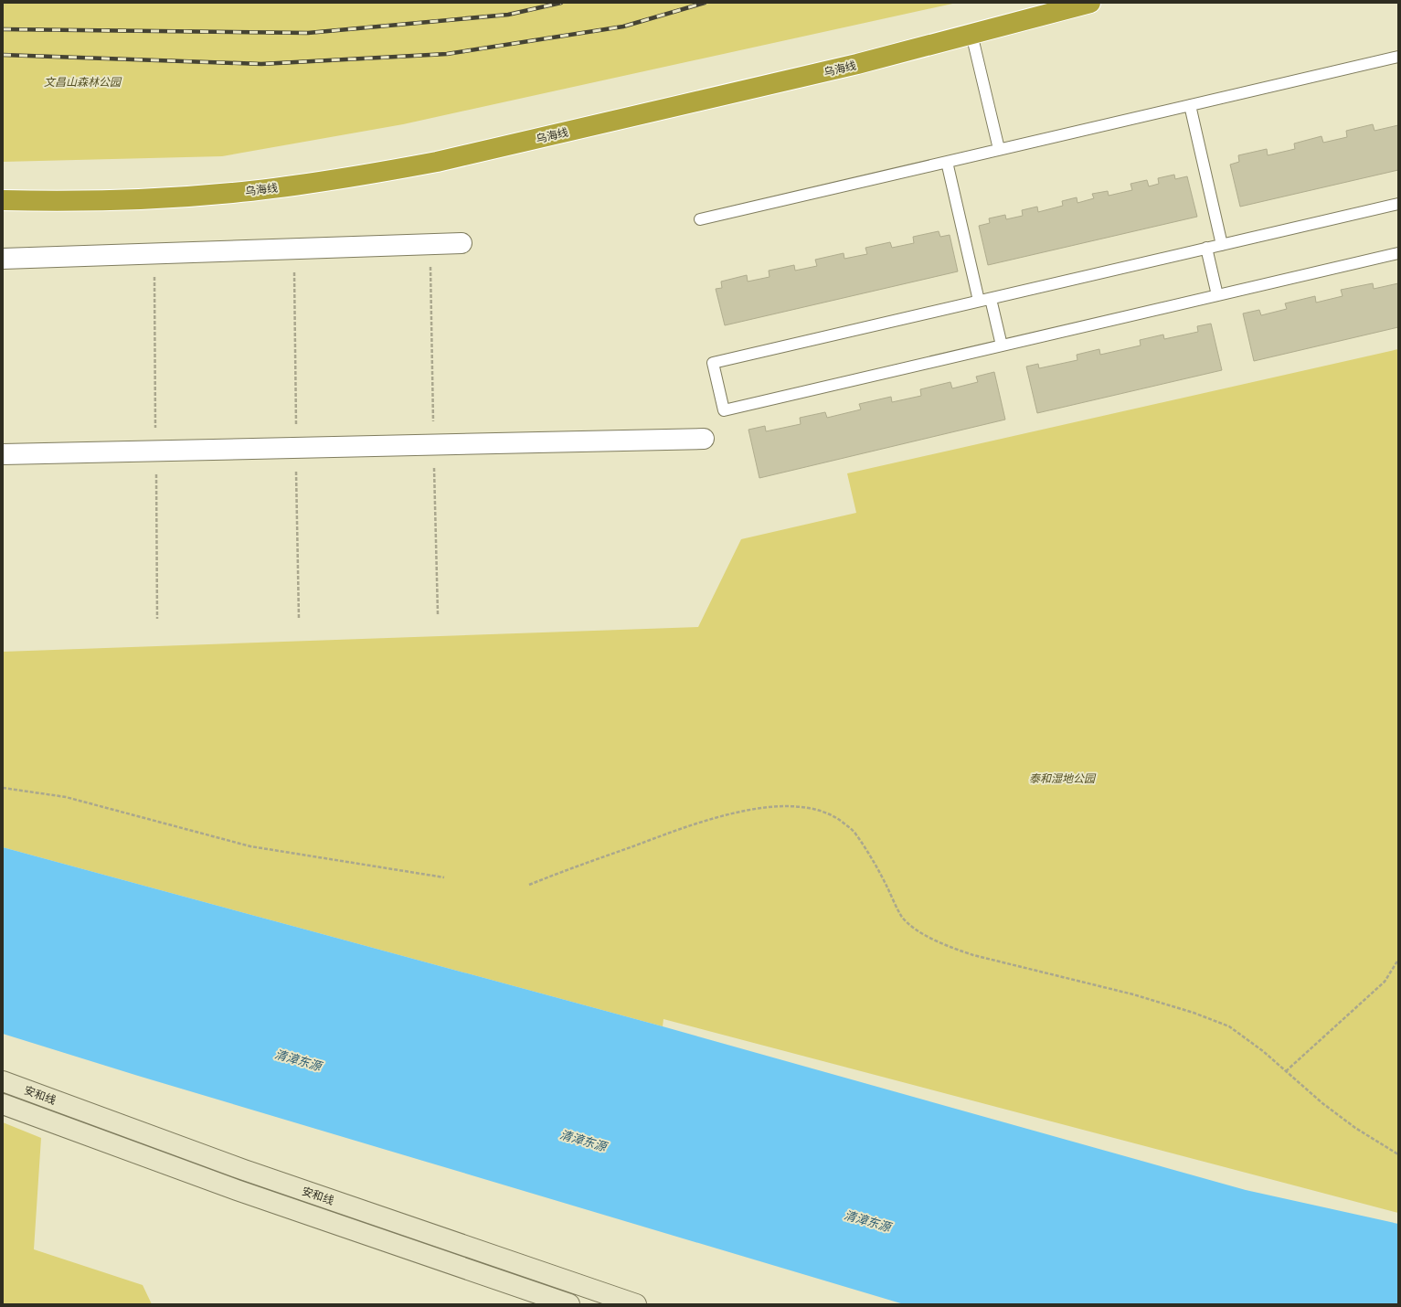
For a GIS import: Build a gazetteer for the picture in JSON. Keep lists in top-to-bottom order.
{
  "streets": {
    "highway": ["乌海线"],
    "main road": ["安和线"]
  },
  "water": ["清漳东源"],
  "parks": ["文昌山森林公园", "泰和湿地公园"]
}
